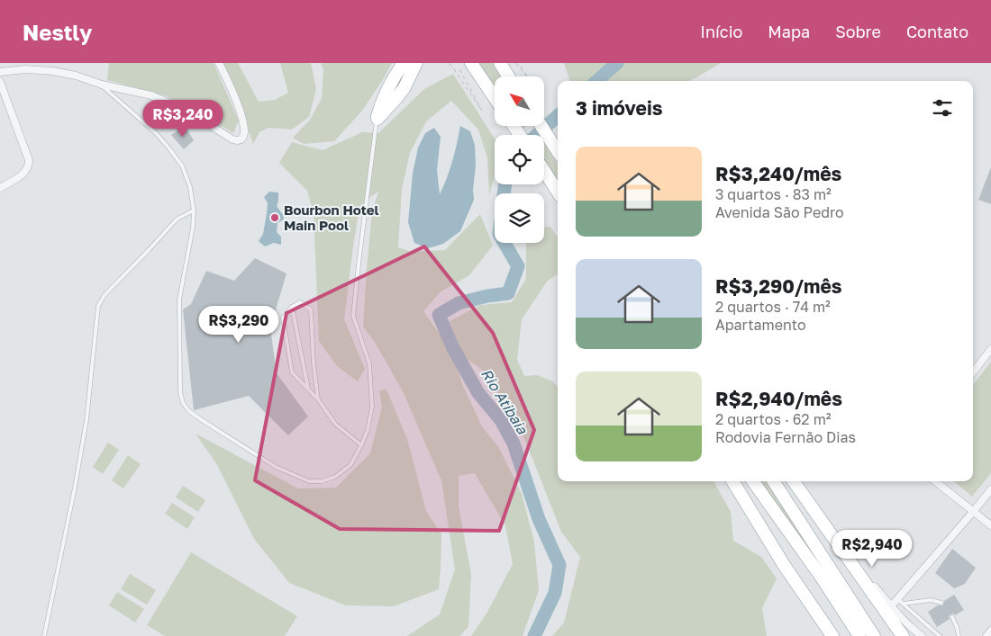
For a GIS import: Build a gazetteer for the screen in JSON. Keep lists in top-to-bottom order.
{
  "water": ["Rio Atibaia"],
  "places": ["Bourbon Hotel Main Pool"],
  "north": "top left",
  "page": {
    "header": "Nestly",
    "nav": [
      "Início",
      "Mapa",
      "Sobre",
      "Contato"
    ],
    "heading": "3 imóveis",
    "price": ["R$3,240", "R$3,290", "R$2,940"],
    "list": [
      {
        "name": "R$3,240/mês",
        "note": "3 quartos · 83 m² · Avenida São Pedro"
      },
      {
        "name": "R$3,290/mês",
        "note": "2 quartos · 74 m² · Apartamento"
      },
      {
        "name": "R$2,940/mês",
        "note": "2 quartos · 62 m² · Rodovia Fernão Dias"
      }
    ]
  }
}
